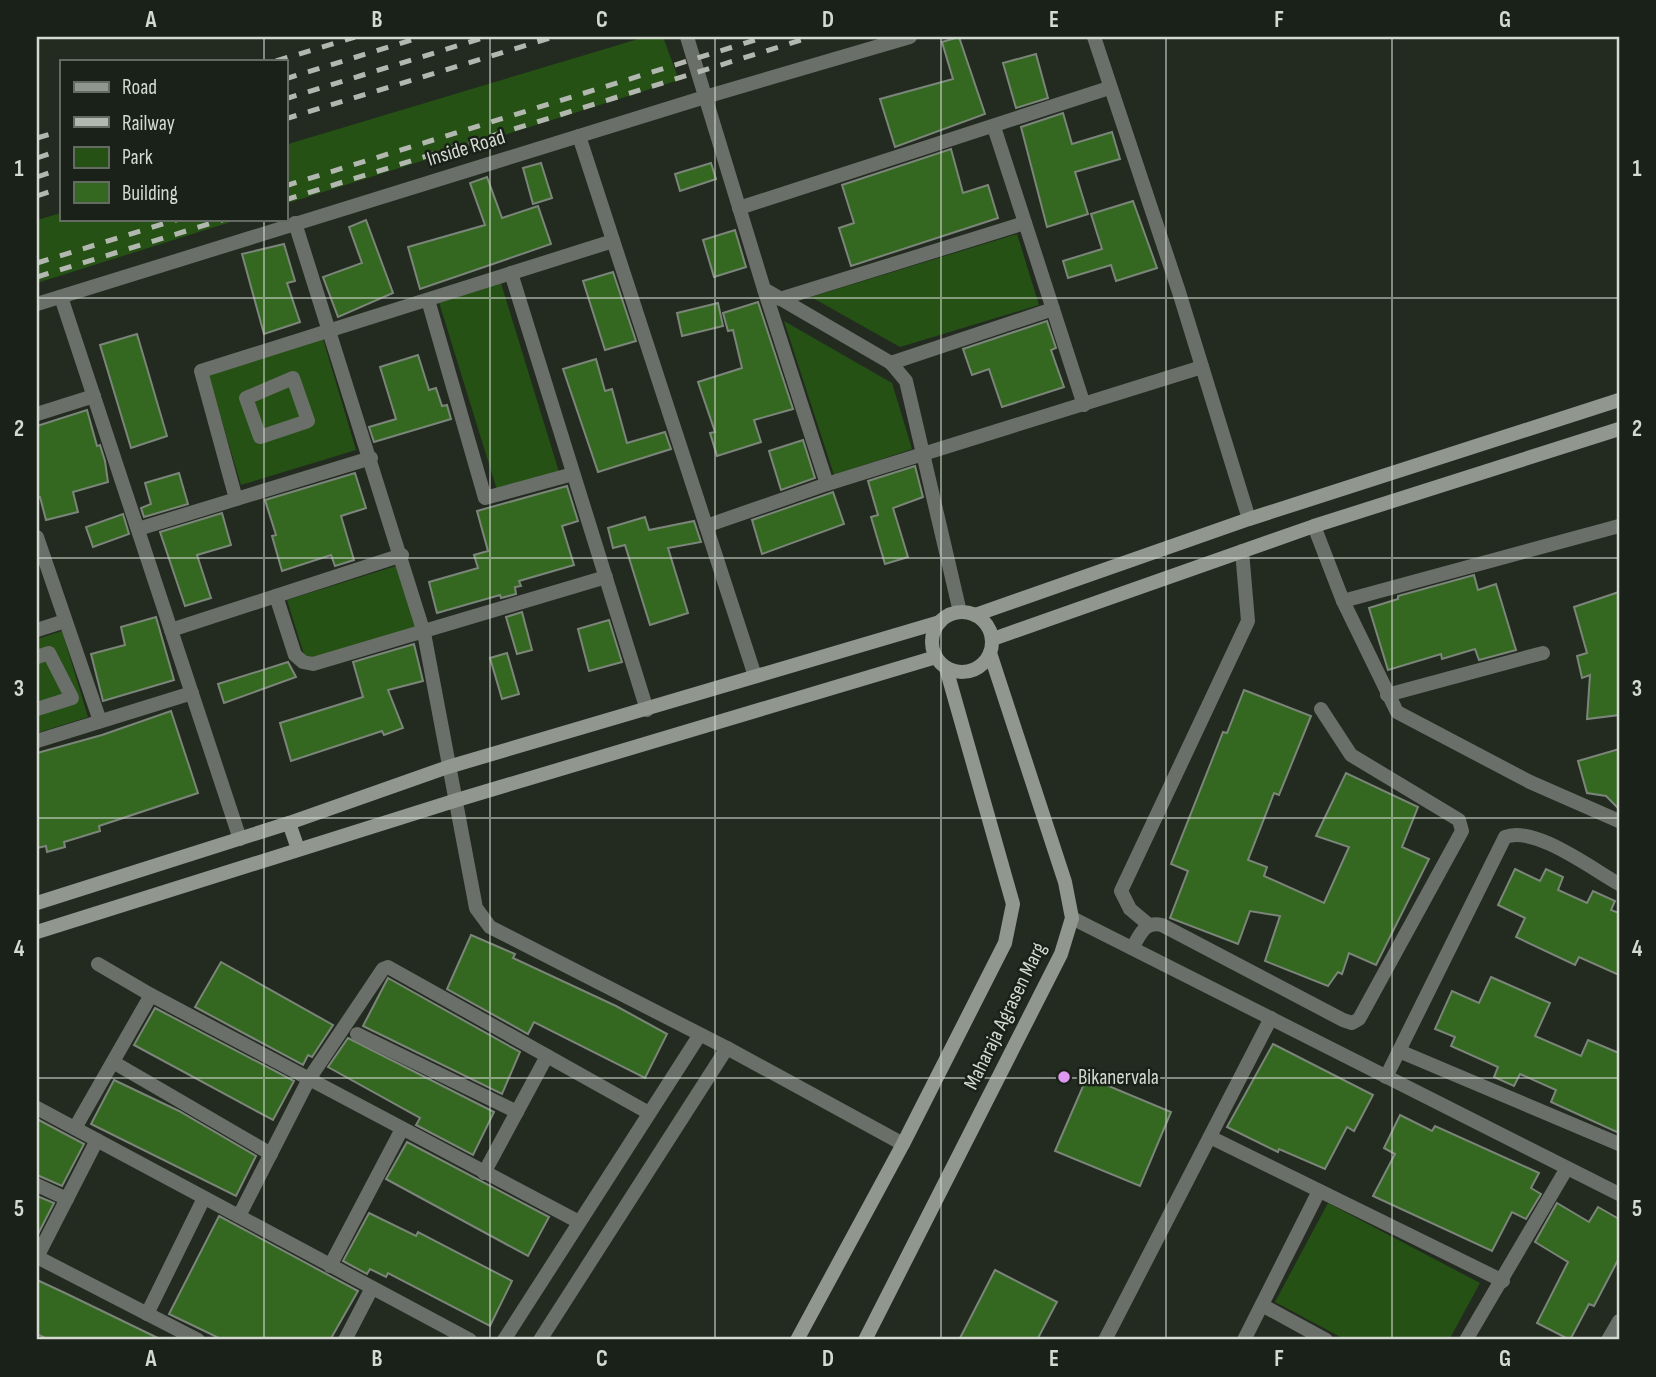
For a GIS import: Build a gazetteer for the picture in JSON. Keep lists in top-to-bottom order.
{
  "streets": {
    "street": ["Inside Road", "Maharaja Agrasen Marg"]
  },
  "places": ["Bikanervala"],
  "legend": [
    "Road",
    "Railway",
    "Park",
    "Building"
  ],
  "grid": {
    "columns": [
      "A",
      "B",
      "C",
      "D",
      "E",
      "F",
      "G"
    ],
    "rows": [
      "1",
      "2",
      "3",
      "4",
      "5"
    ]
  }
}
